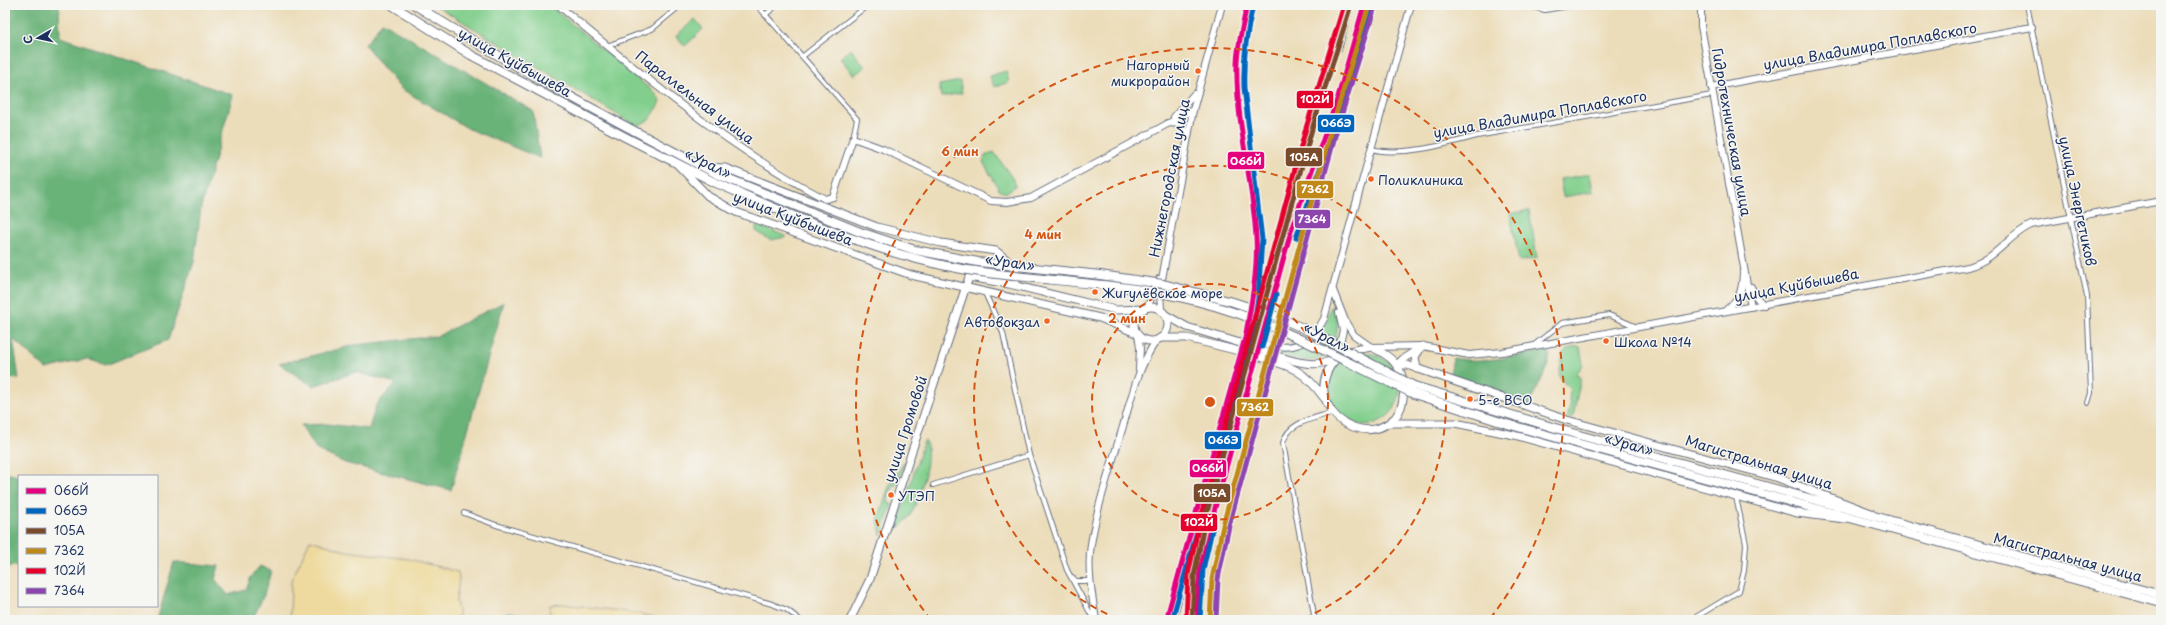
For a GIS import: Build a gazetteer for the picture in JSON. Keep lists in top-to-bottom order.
{
  "streets": {
    "highway": ["улица Куйбышева", "«Урал»", "Магистральная улица"],
    "main road": [
      "улица Владимира Поплавского",
      "Параллельная улица",
      "Гидротехническая улица",
      "Нижнегородская улица",
      "улица Громовой"
    ],
    "street": ["улица Энергетиков"]
  },
  "crossings": [
    ["улица Владимира Поплавского", "Гидротехническая улица"],
    ["улица Владимира Поплавского", "улица Энергетиков"],
    ["улица Куйбышева", "«Урал»"],
    ["улица Куйбышева", "Нижнегородская улица"],
    ["улица Куйбышева", "улица Энергетиков"],
    ["улица Куйбышева", "улица Громовой"],
    ["улица Куйбышева", "Магистральная улица"],
    ["Параллельная улица", "Нижнегородская улица"],
    ["«Урал»", "Магистральная улица"]
  ],
  "places": [
    "Нагорный микрорайон",
    "Поликлиника",
    "Жигулёвское море",
    "Автовокзал",
    "Школа №14",
    "5-е ВСО",
    "УТЭП"
  ],
  "lines": [
    "transit line 066Й",
    "transit line 105А",
    "transit line 102Й",
    "transit line 066Э",
    "transit line 7362",
    "transit line 7364"
  ],
  "legend": [
    "066Й",
    "066Э",
    "105А",
    "7362",
    "102Й",
    "7364"
  ],
  "north": "left",
  "rings": ["6 мин", "4 мин", "2 мин"]
}
